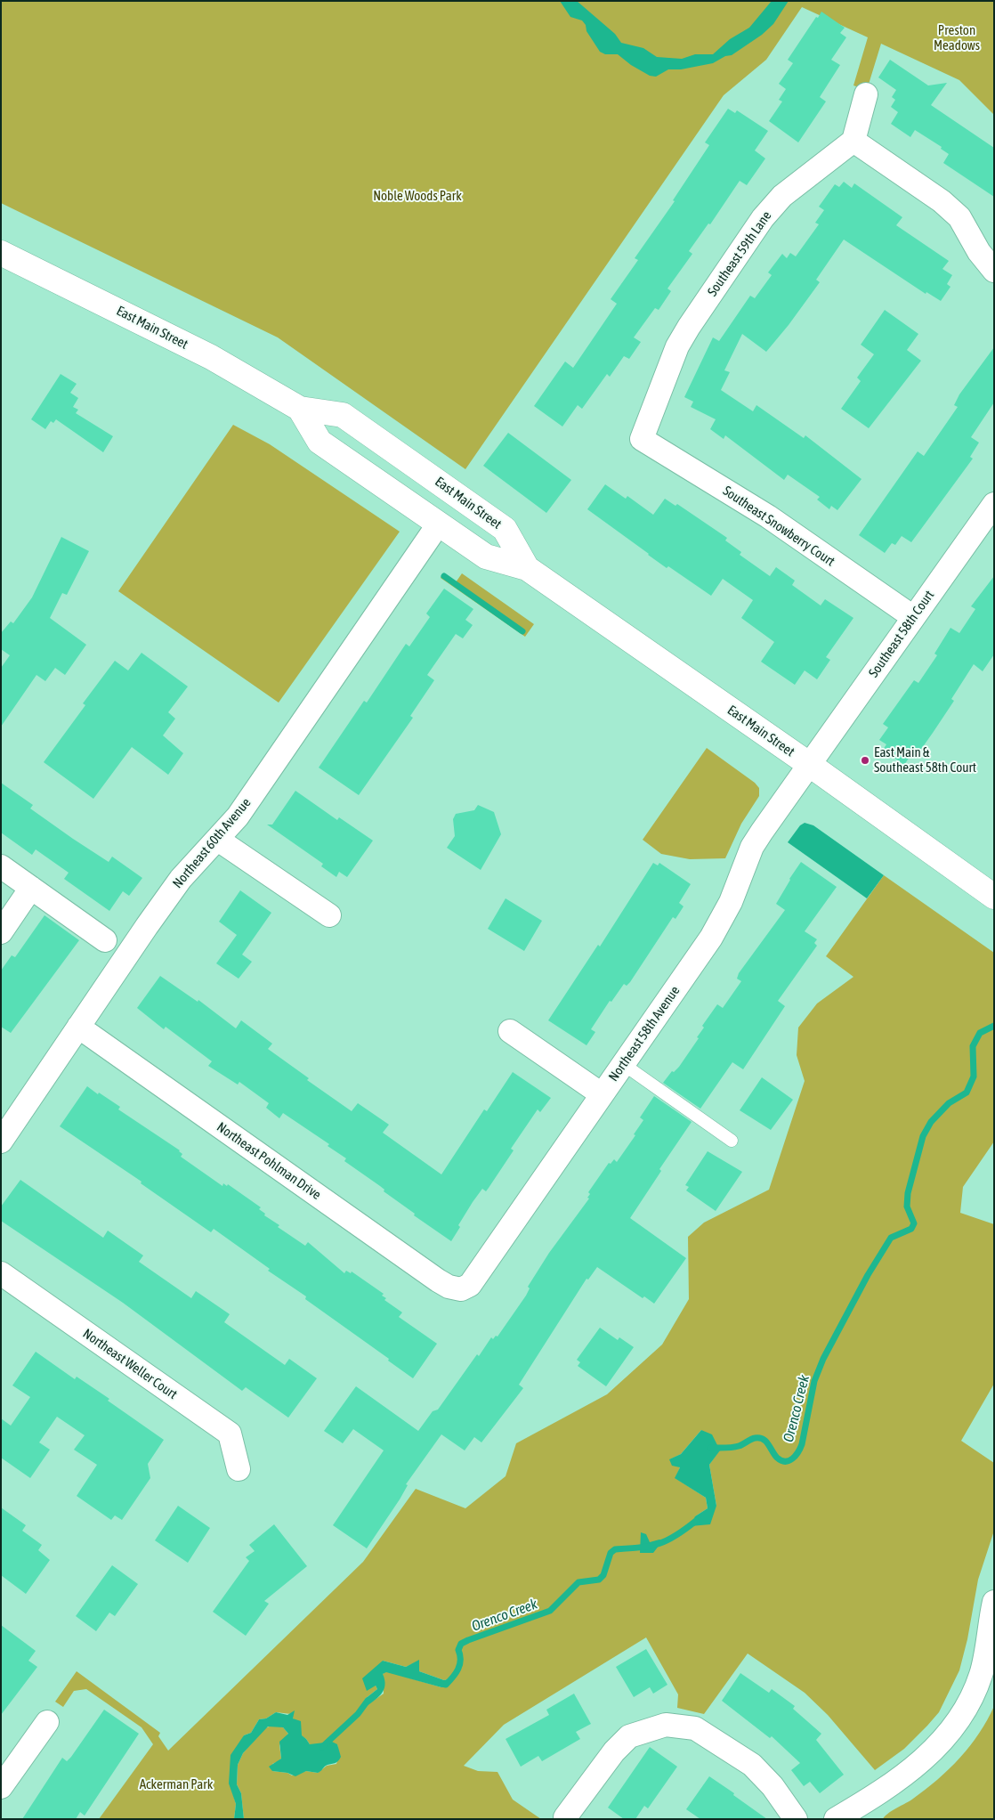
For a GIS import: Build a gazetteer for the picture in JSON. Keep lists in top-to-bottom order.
{
  "streets": {
    "main road": ["East Main Street"],
    "street": [
      "Southeast 59th Lane",
      "Southeast Snowberry Court",
      "Southeast 58th Court",
      "Northeast 60th Avenue",
      "Northeast 58th Avenue",
      "Northeast Pohlman Drive",
      "Northeast Weller Court"
    ]
  },
  "crossings": [
    ["Southeast 59th Lane", "Southeast Snowberry Court"],
    ["East Main Street", "Southeast 58th Court"],
    ["East Main Street", "Northeast 60th Avenue"],
    ["East Main Street", "Northeast 58th Avenue"],
    ["Southeast Snowberry Court", "Southeast 58th Court"],
    ["Southeast 58th Court", "Northeast 58th Avenue"],
    ["Northeast 60th Avenue", "Northeast Pohlman Drive"],
    ["Northeast 58th Avenue", "Northeast Pohlman Drive"]
  ],
  "water": ["Orenco Creek"],
  "parks": ["Preston Meadows", "Noble Woods Park", "Ackerman Park"],
  "places": ["East Main & Southeast 58th Court"]
}
